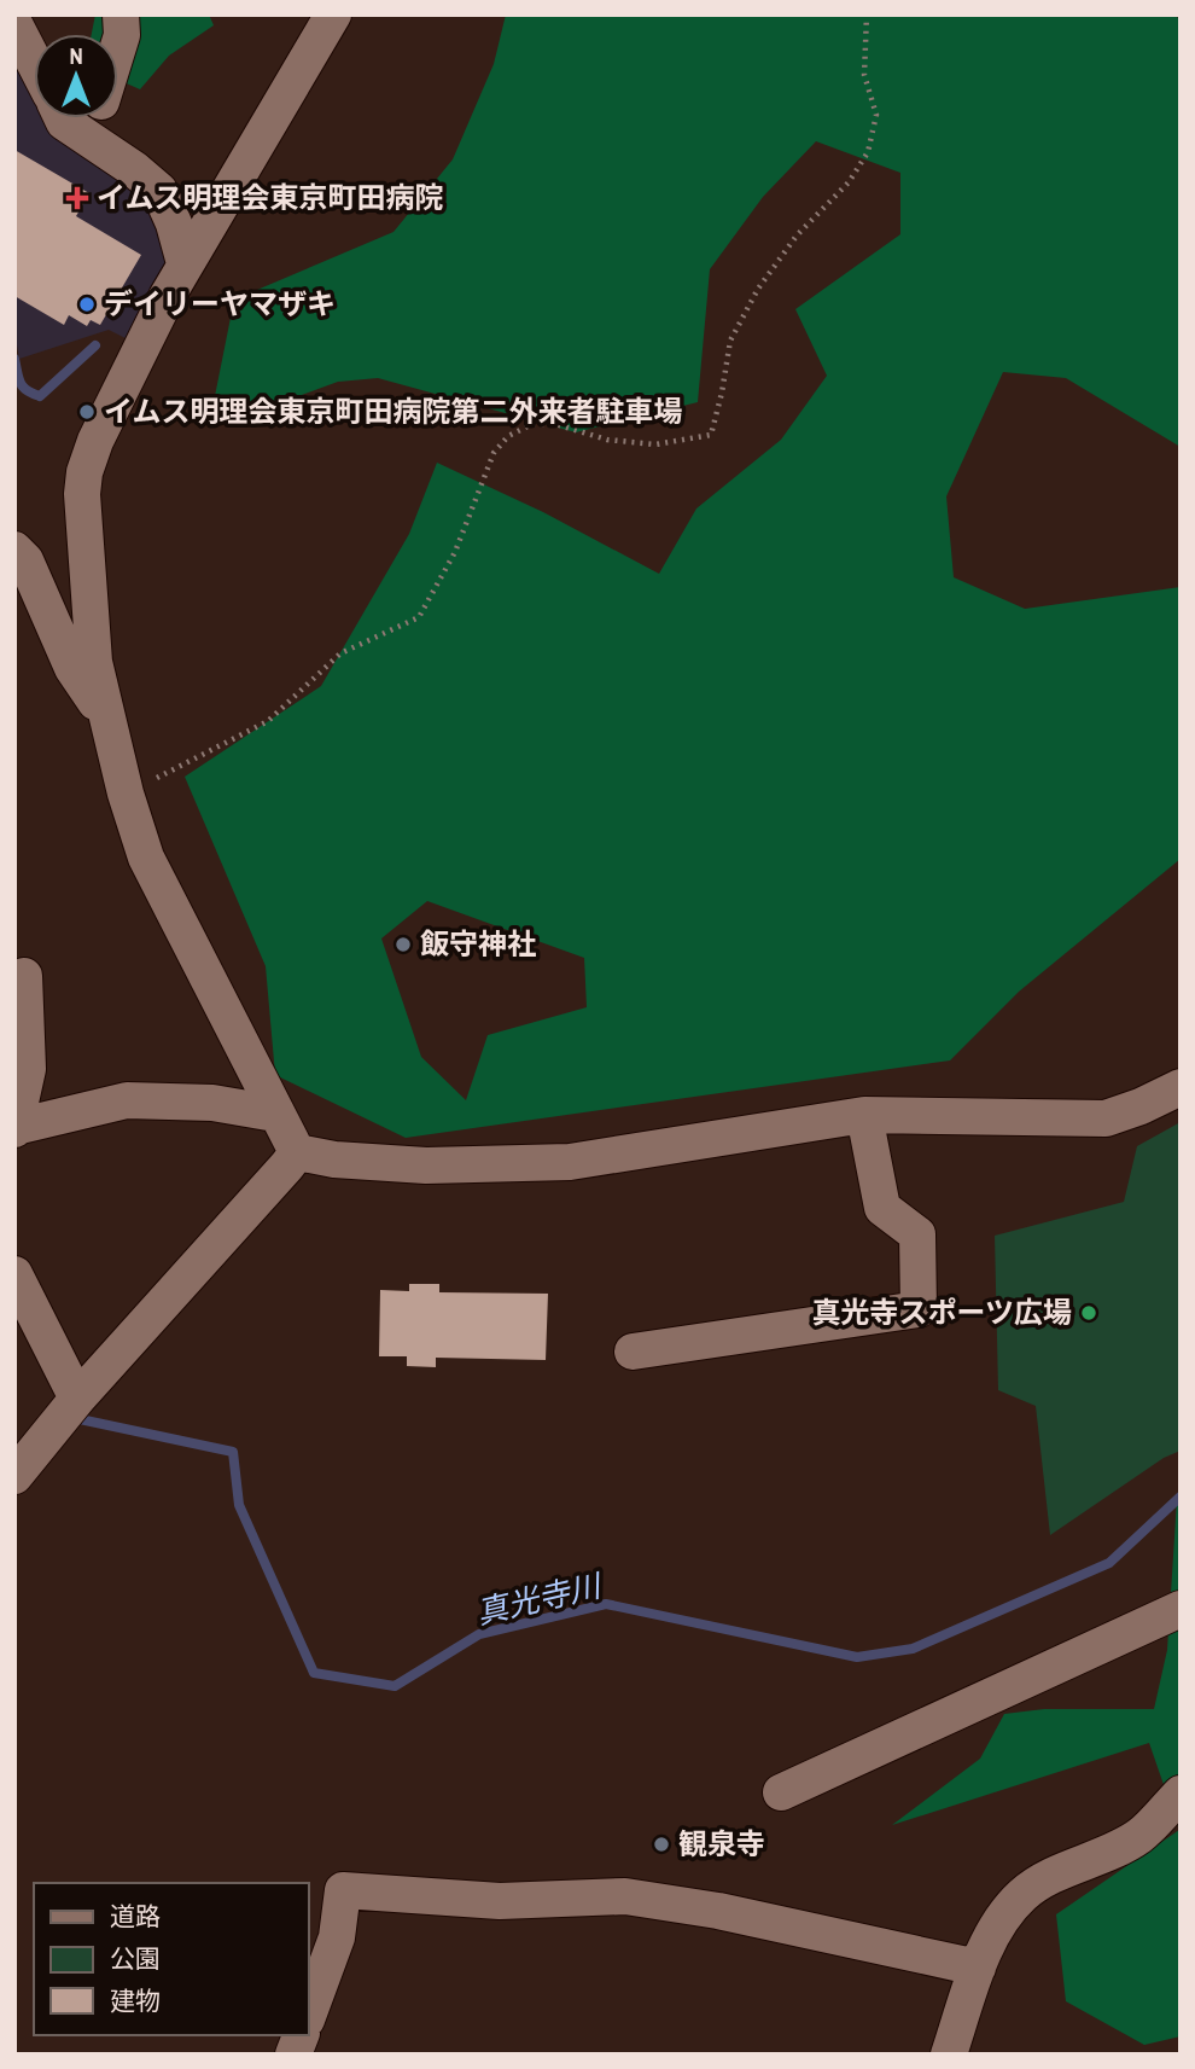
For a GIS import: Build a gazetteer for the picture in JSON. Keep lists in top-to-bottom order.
{
  "water": ["真光寺川"],
  "places": {
    "health": ["イムス明理会東京町田病院"],
    "other": [
      "デイリーヤマザキ",
      "イムス明理会東京町田病院第二外来者駐車場",
      "飯守神社",
      "真光寺スポーツ広場",
      "観泉寺"
    ]
  },
  "legend": ["道路", "公園", "建物"],
  "north": "top"
}
